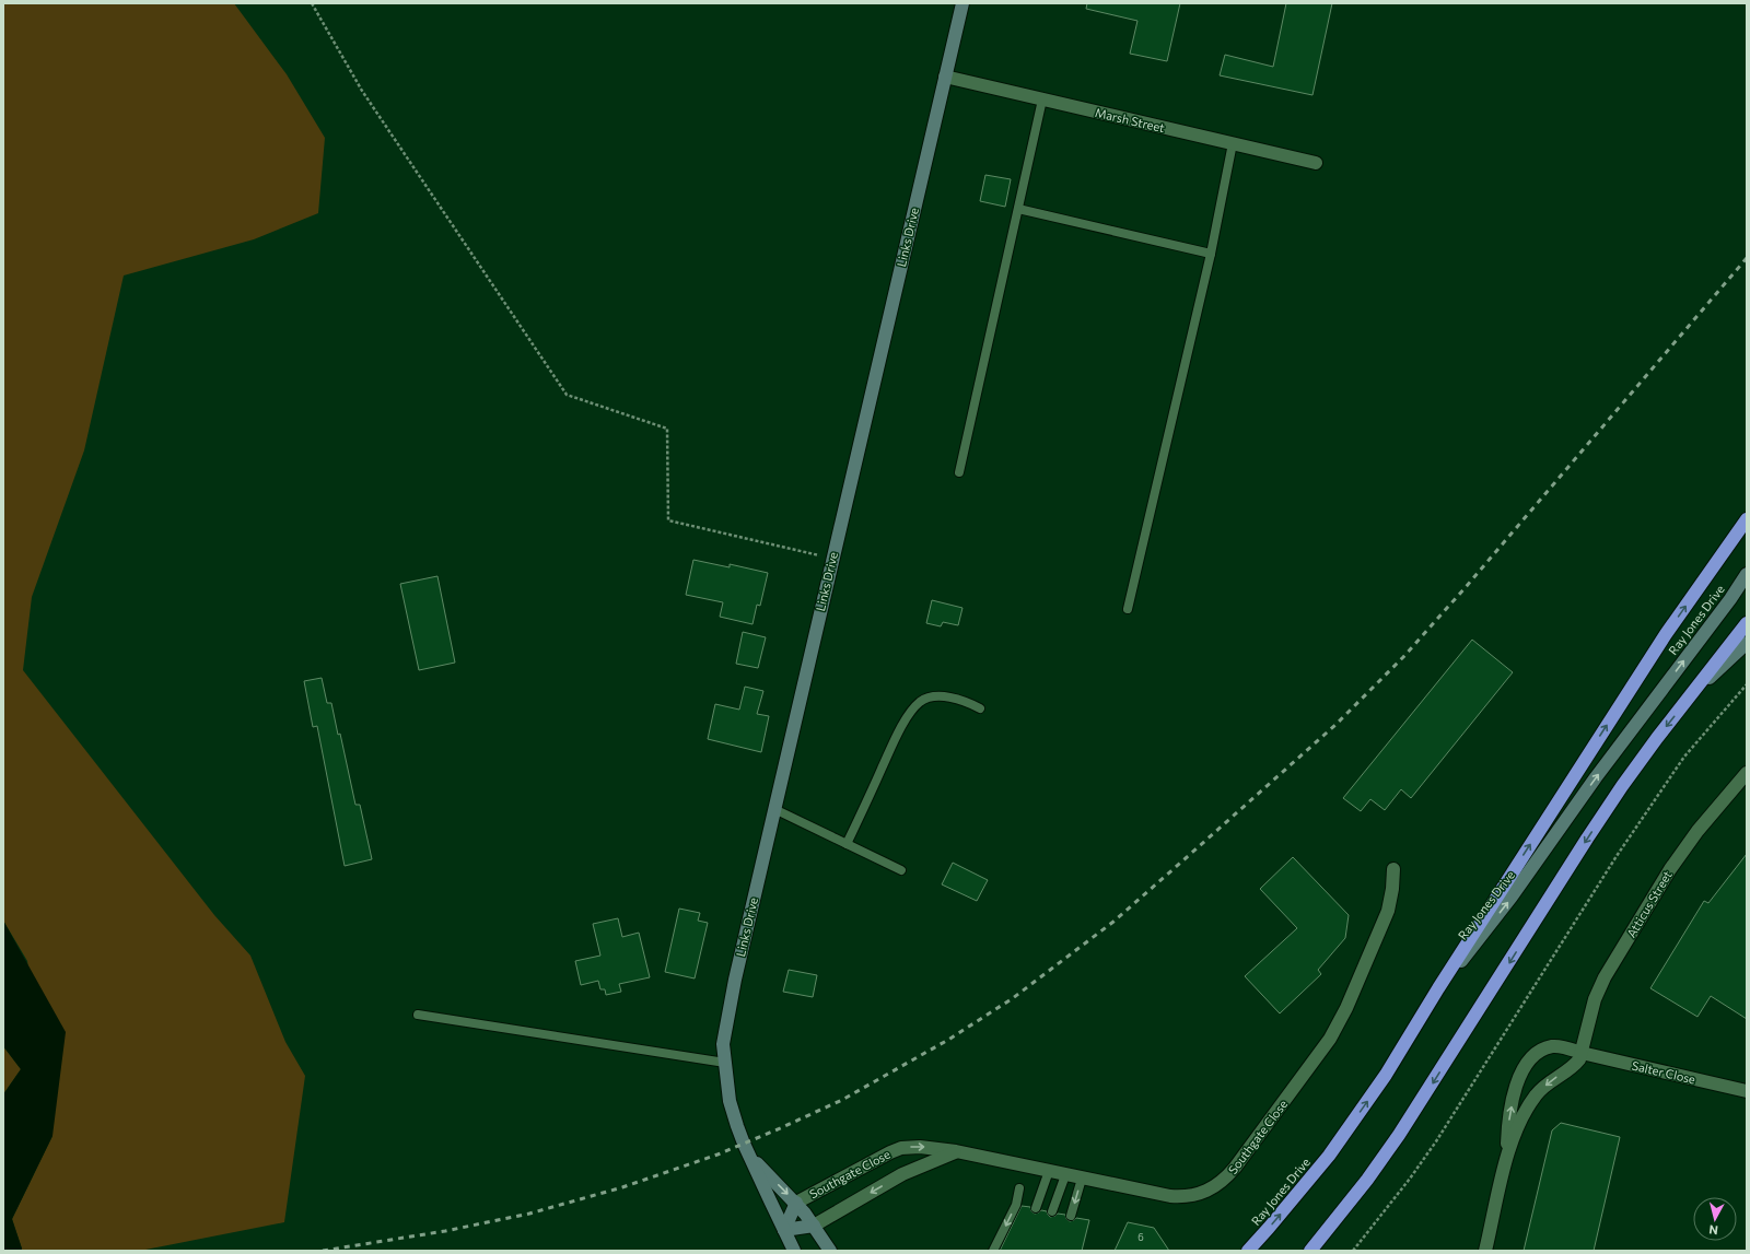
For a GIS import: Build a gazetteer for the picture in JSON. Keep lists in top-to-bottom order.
{
  "streets": {
    "highway": ["Ray Jones Drive"],
    "street": [
      "Marsh Street",
      "Links Drive",
      "Atticus Street",
      "Salter Close",
      "Southgate Close"
    ]
  },
  "crossings": [
    ["Marsh Street", "Links Drive"],
    ["Links Drive", "Southgate Close"],
    ["Atticus Street", "Salter Close"]
  ],
  "one_way": ["Ray Jones Drive"],
  "house_numbers": ["6"],
  "north": "bottom"
}
